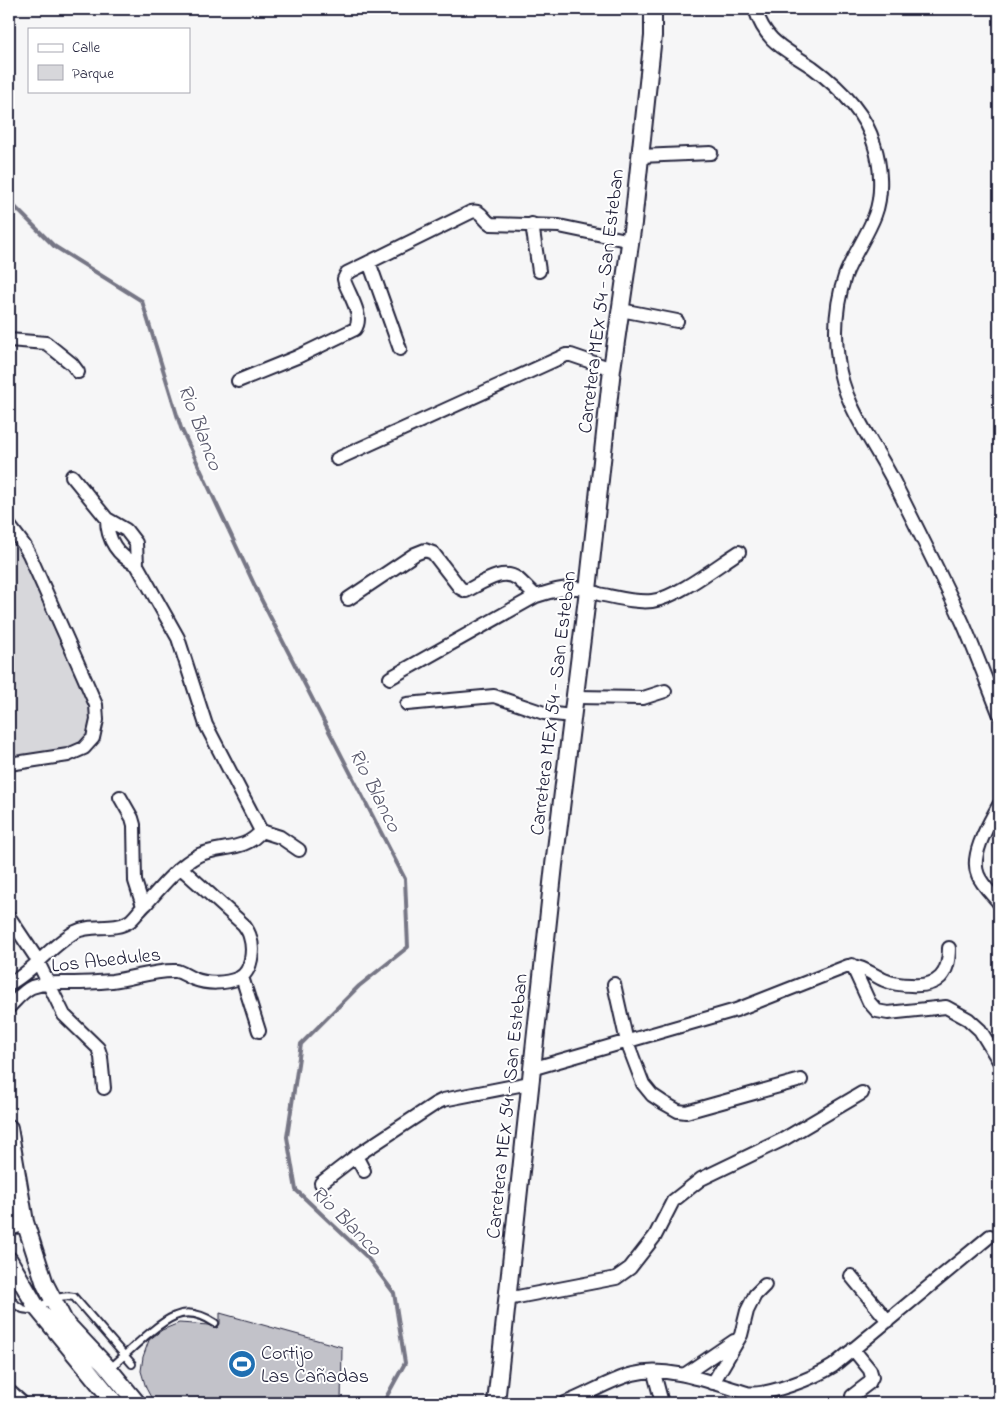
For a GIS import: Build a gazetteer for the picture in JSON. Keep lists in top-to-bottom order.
{
  "streets": {
    "street": ["Carretera MEX 54 - San Esteban", "Los Abedules"]
  },
  "water": ["Rio Blanco"],
  "places": {
    "sports": ["Cortijo Las Cañadas"]
  },
  "legend": ["Calle", "Parque"]
}
